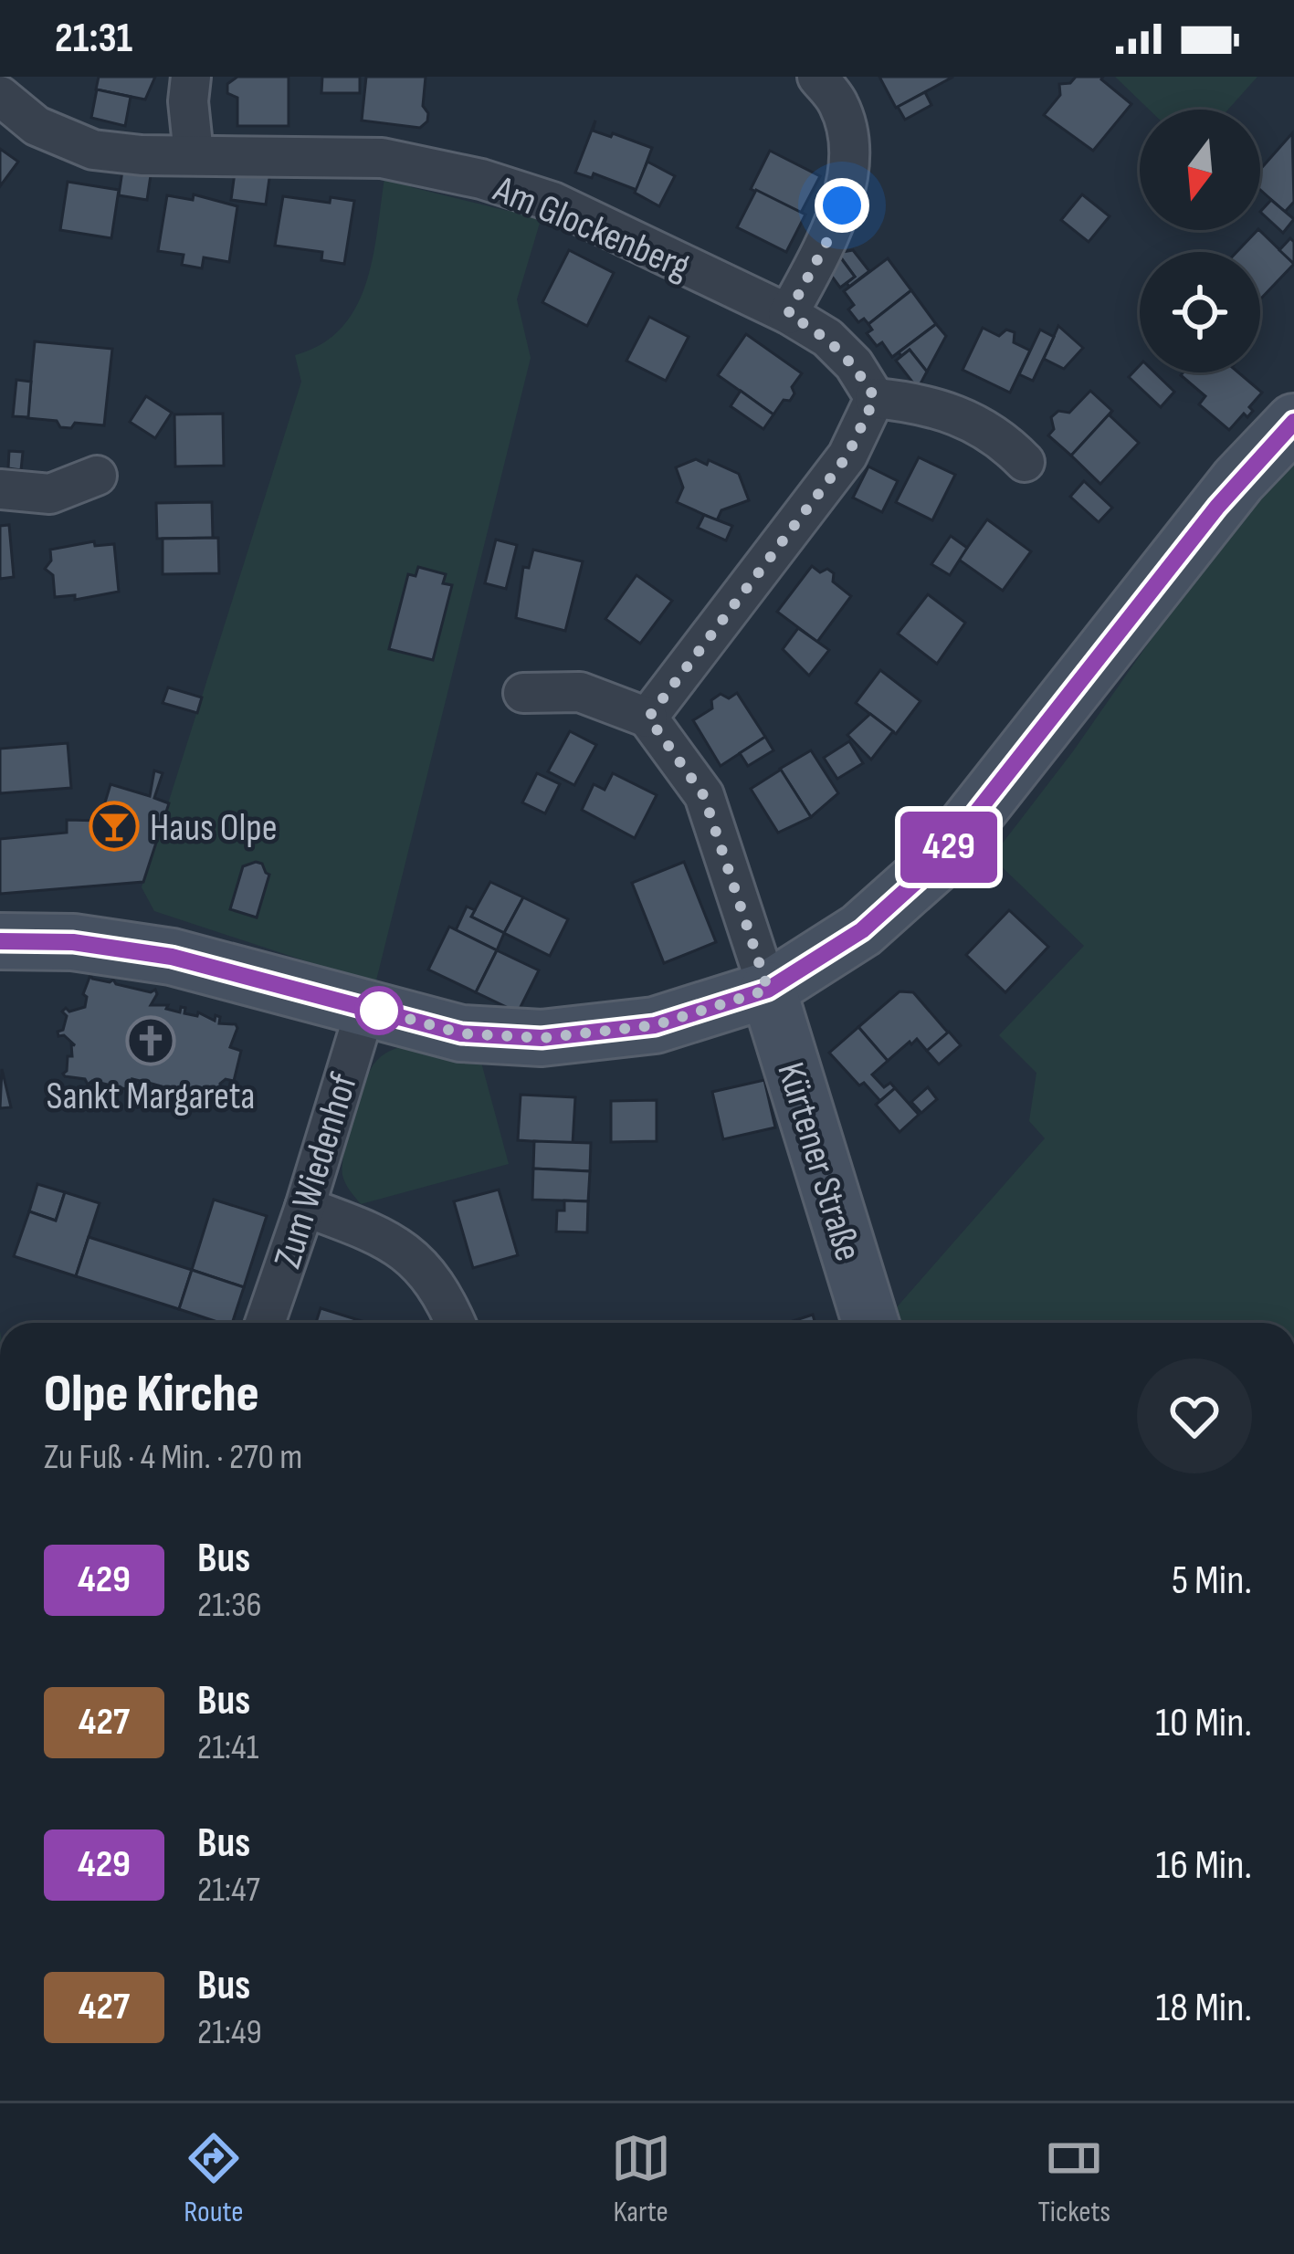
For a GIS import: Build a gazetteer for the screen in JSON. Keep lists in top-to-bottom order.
{
  "streets": {
    "street": ["Am Glockenberg", "Kürtener Straße", "Zum Wiedenhof"]
  },
  "places": {
    "bar": ["Haus Olpe"],
    "church": ["Sankt Margareta"]
  },
  "lines": ["bus line 429"],
  "north": "bottom",
  "page": {
    "status": "21:31",
    "on_map": "429",
    "heading": ["Olpe Kirche", "Zu Fuß · 4 Min. · 270 m"],
    "list": [
      {
        "mark": "429",
        "name": "Bus",
        "note": "21:36",
        "value": "5 Min."
      },
      {
        "mark": "427",
        "name": "Bus",
        "note": "21:41",
        "value": "10 Min."
      },
      {
        "mark": "429",
        "name": "Bus",
        "note": "21:47",
        "value": "16 Min."
      },
      {
        "mark": "427",
        "name": "Bus",
        "note": "21:49",
        "value": "18 Min."
      }
    ],
    "tabs": ["Route", "Karte", "Tickets"]
  }
}
